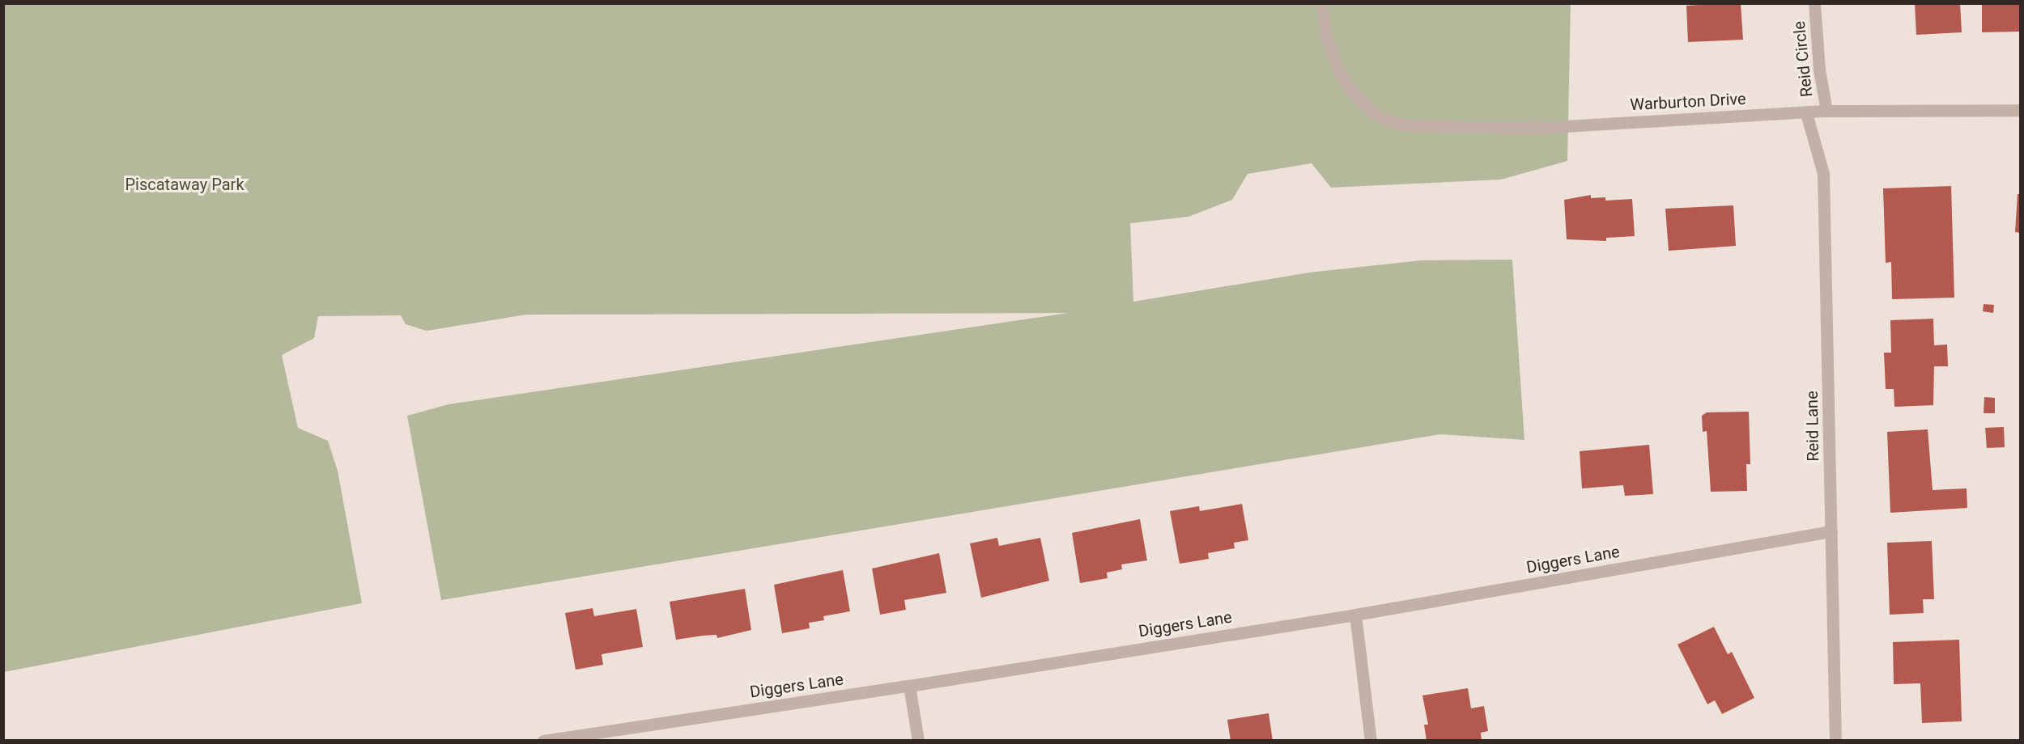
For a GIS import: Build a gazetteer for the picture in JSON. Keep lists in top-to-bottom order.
{
  "streets": {
    "street": [
      "Reid Circle",
      "Warburton Drive",
      "Reid Lane",
      "Diggers Lane"
    ]
  },
  "crossings": [
    ["Reid Circle", "Warburton Drive"],
    ["Warburton Drive", "Reid Lane"],
    ["Reid Lane", "Diggers Lane"]
  ],
  "parks": ["Piscataway Park"]
}
